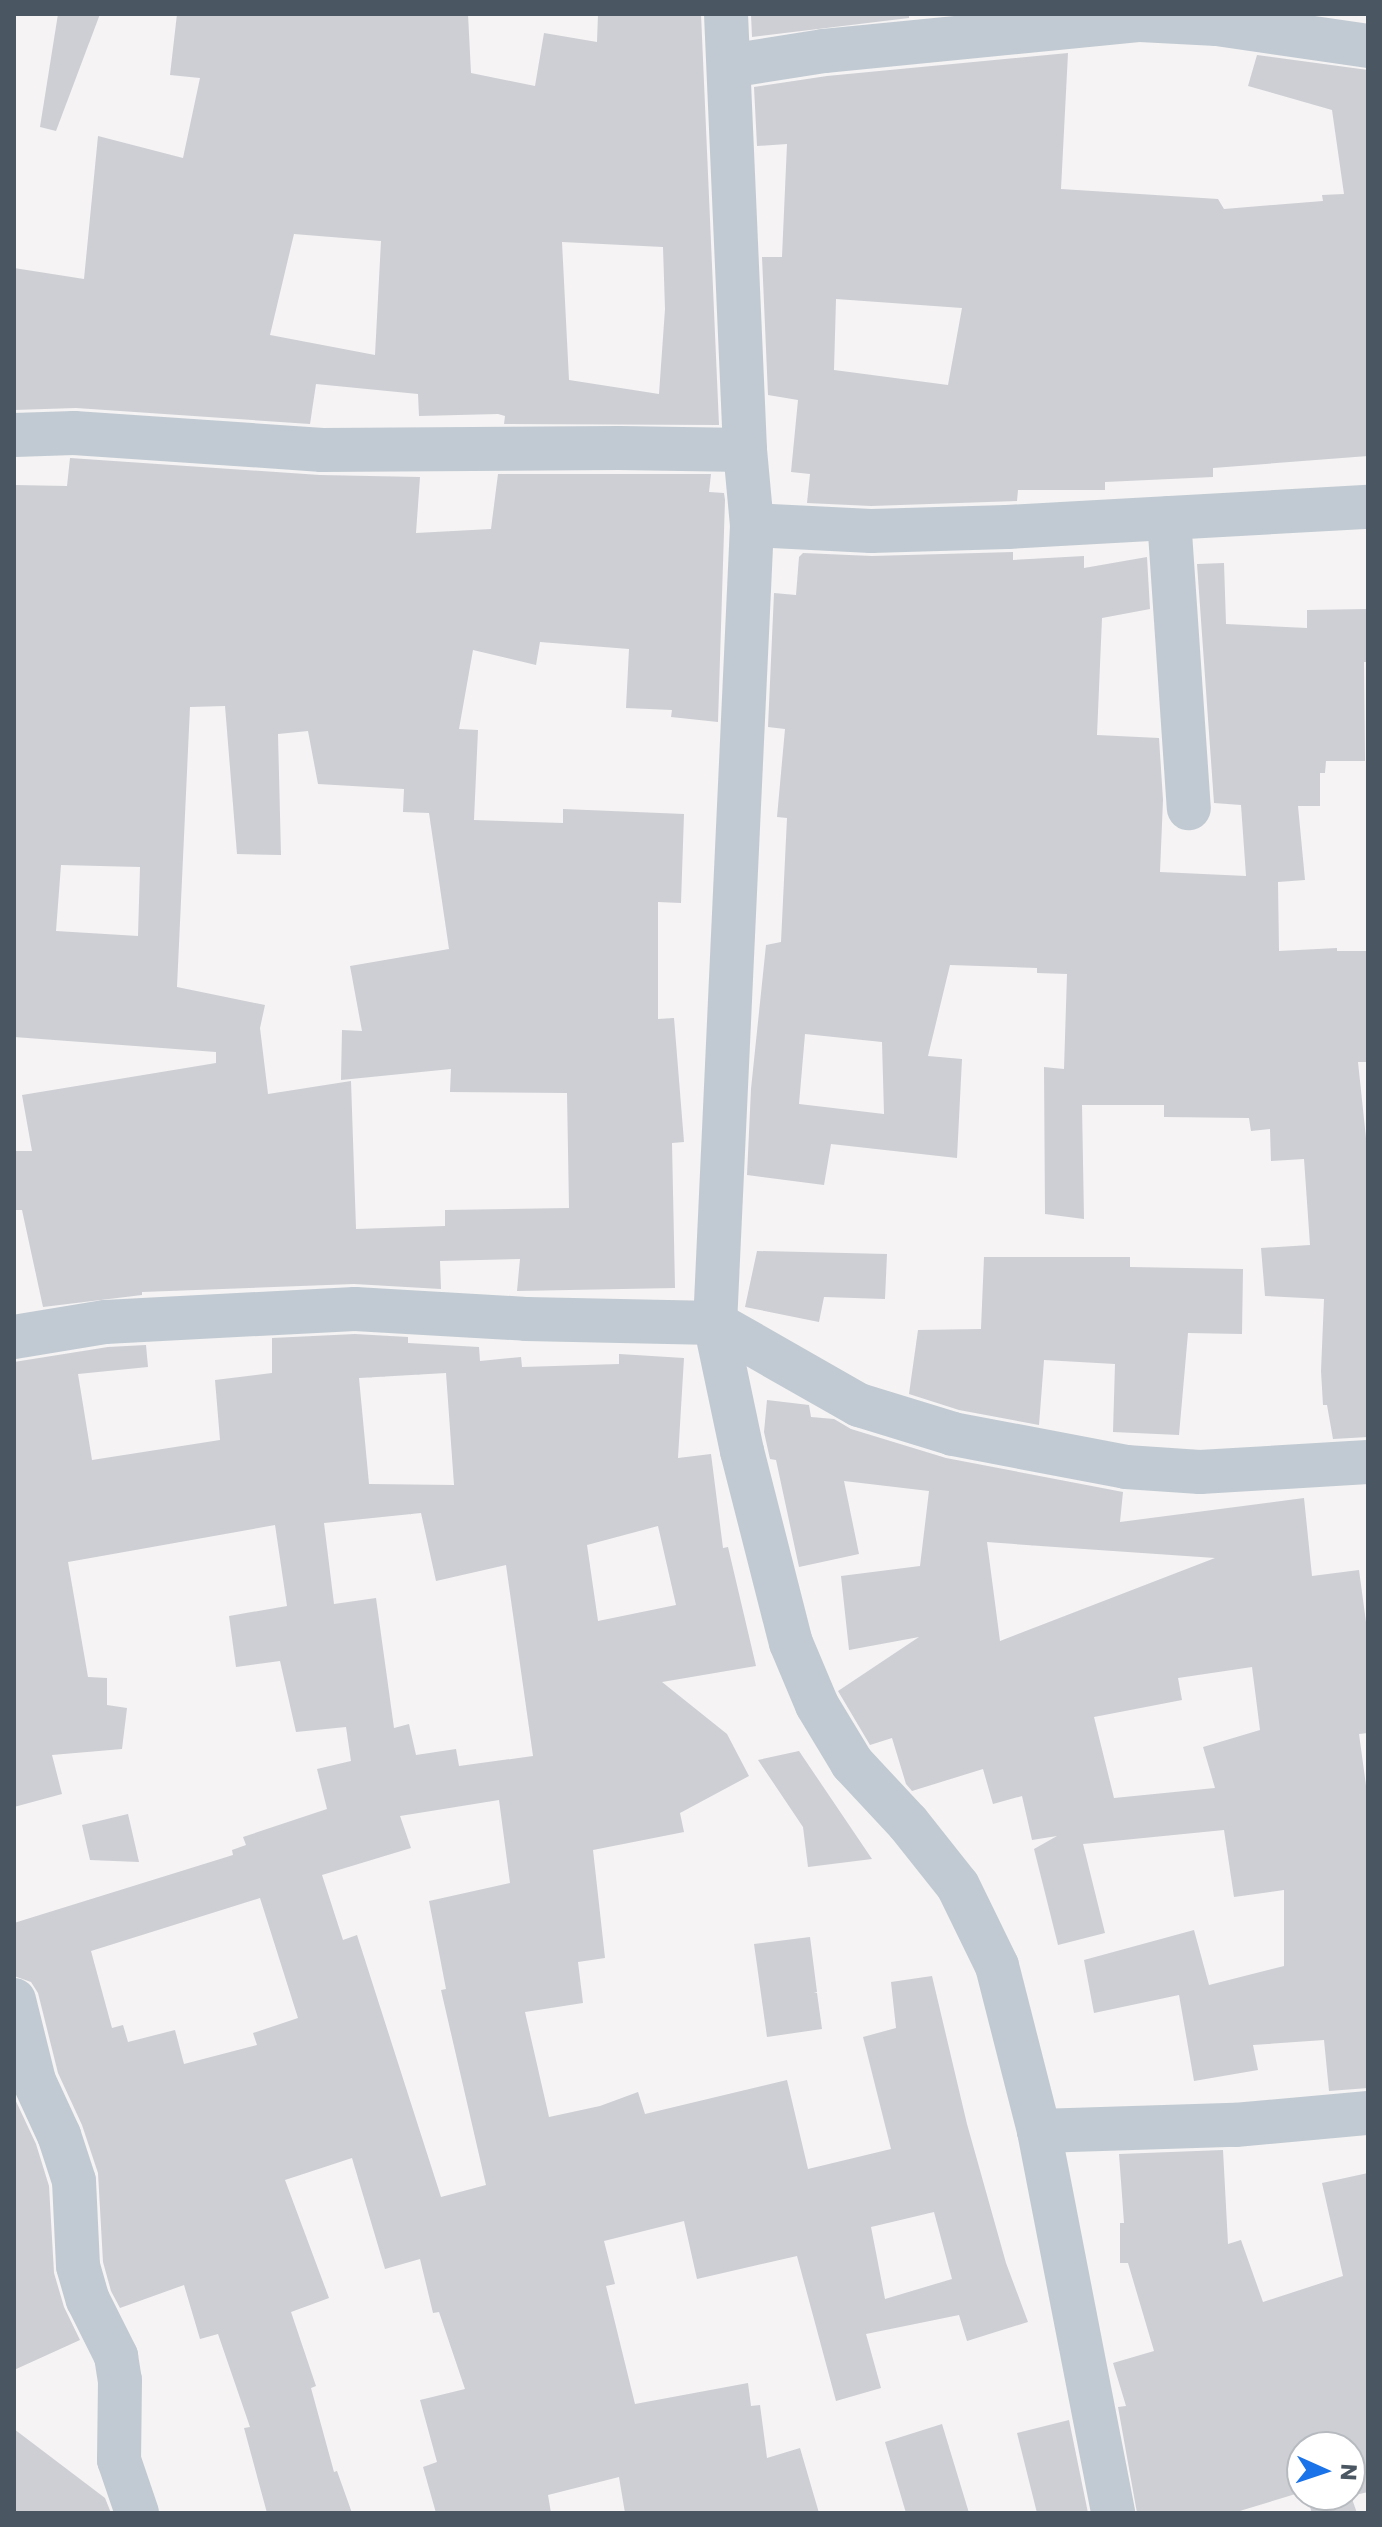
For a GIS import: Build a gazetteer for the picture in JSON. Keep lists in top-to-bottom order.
{
  "north": "right"
}
